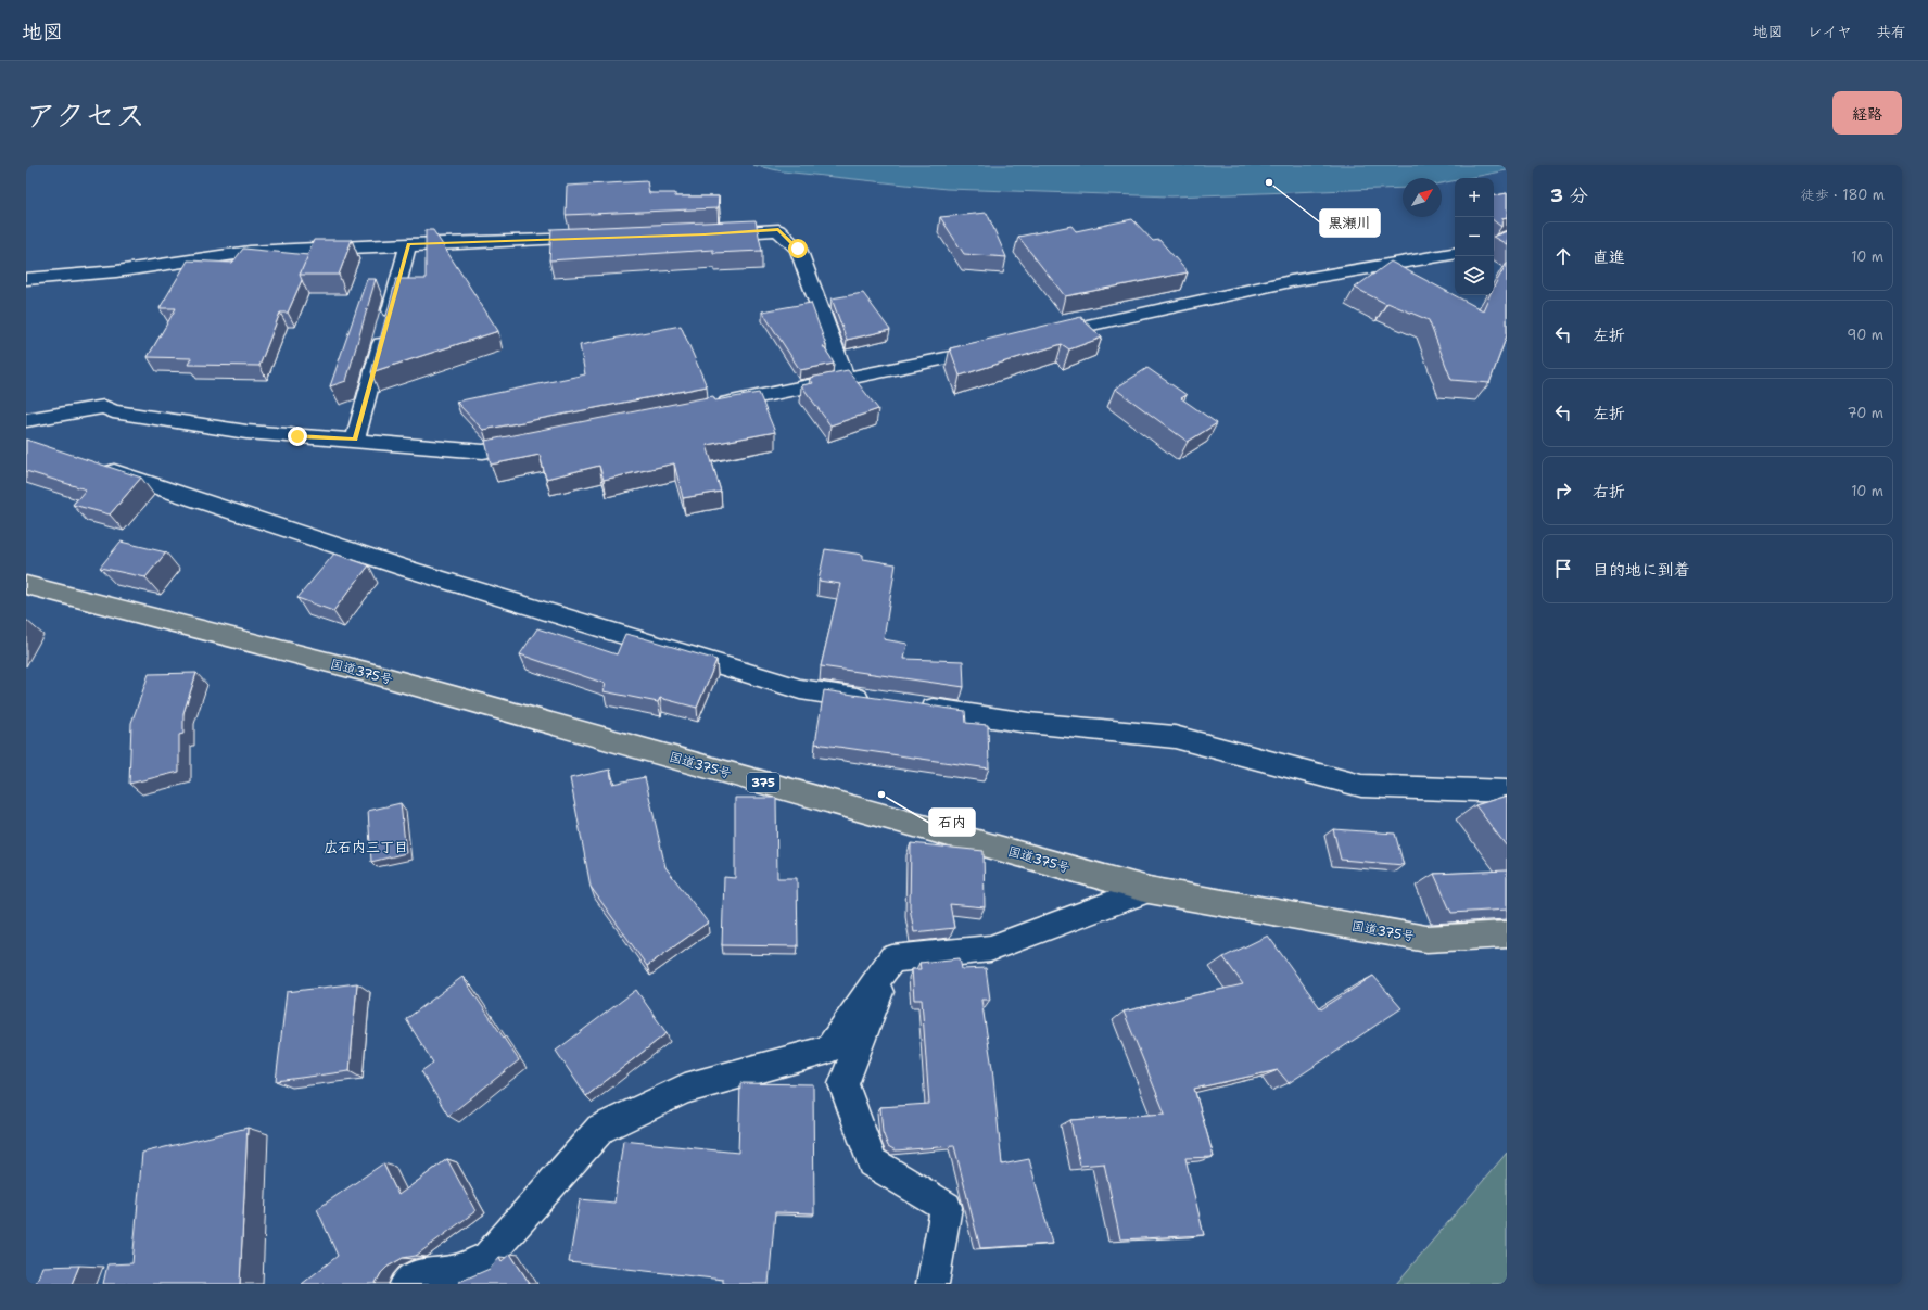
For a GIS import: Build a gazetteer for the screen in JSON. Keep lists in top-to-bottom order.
{
  "streets": {
    "highway": ["国道375号", "375"]
  },
  "districts": ["広石内三丁目"],
  "places": ["黒瀬川", "石内"],
  "north": "top right",
  "page": {
    "header": "地図",
    "nav": ["地図", "レイヤ", "共有"],
    "title": "アクセス",
    "buttons": "経路",
    "heading": ["3 分", "徒歩 · 180 m"],
    "map_buttons": ["+", "−"],
    "list": [
      ["直進", "10 m"],
      ["左折", "90 m"],
      ["左折", "70 m"],
      ["右折", "10 m"],
      "目的地に到着"
    ]
  }
}
